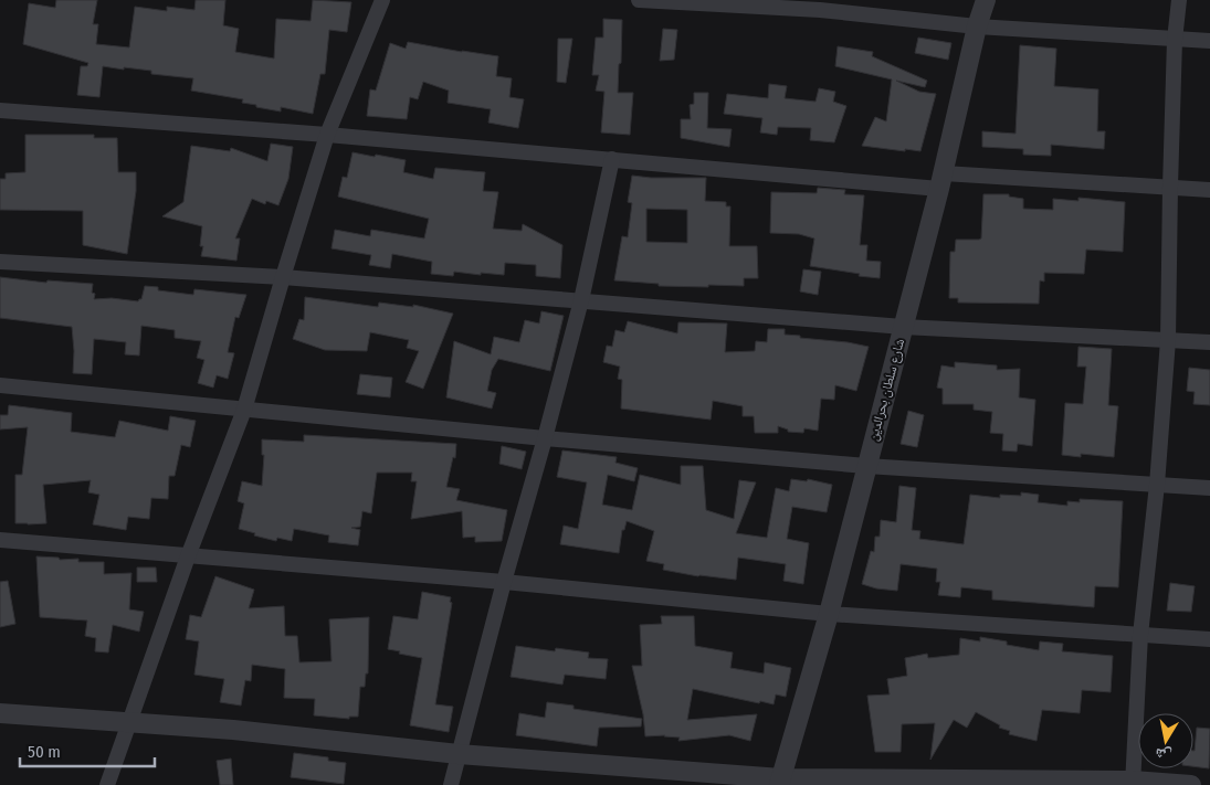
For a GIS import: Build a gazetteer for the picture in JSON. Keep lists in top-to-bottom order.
{
  "streets": {
    "street": ["شارع سلطان بحرالدين"]
  },
  "scale_bar": "50 m",
  "north": "bottom"
}
